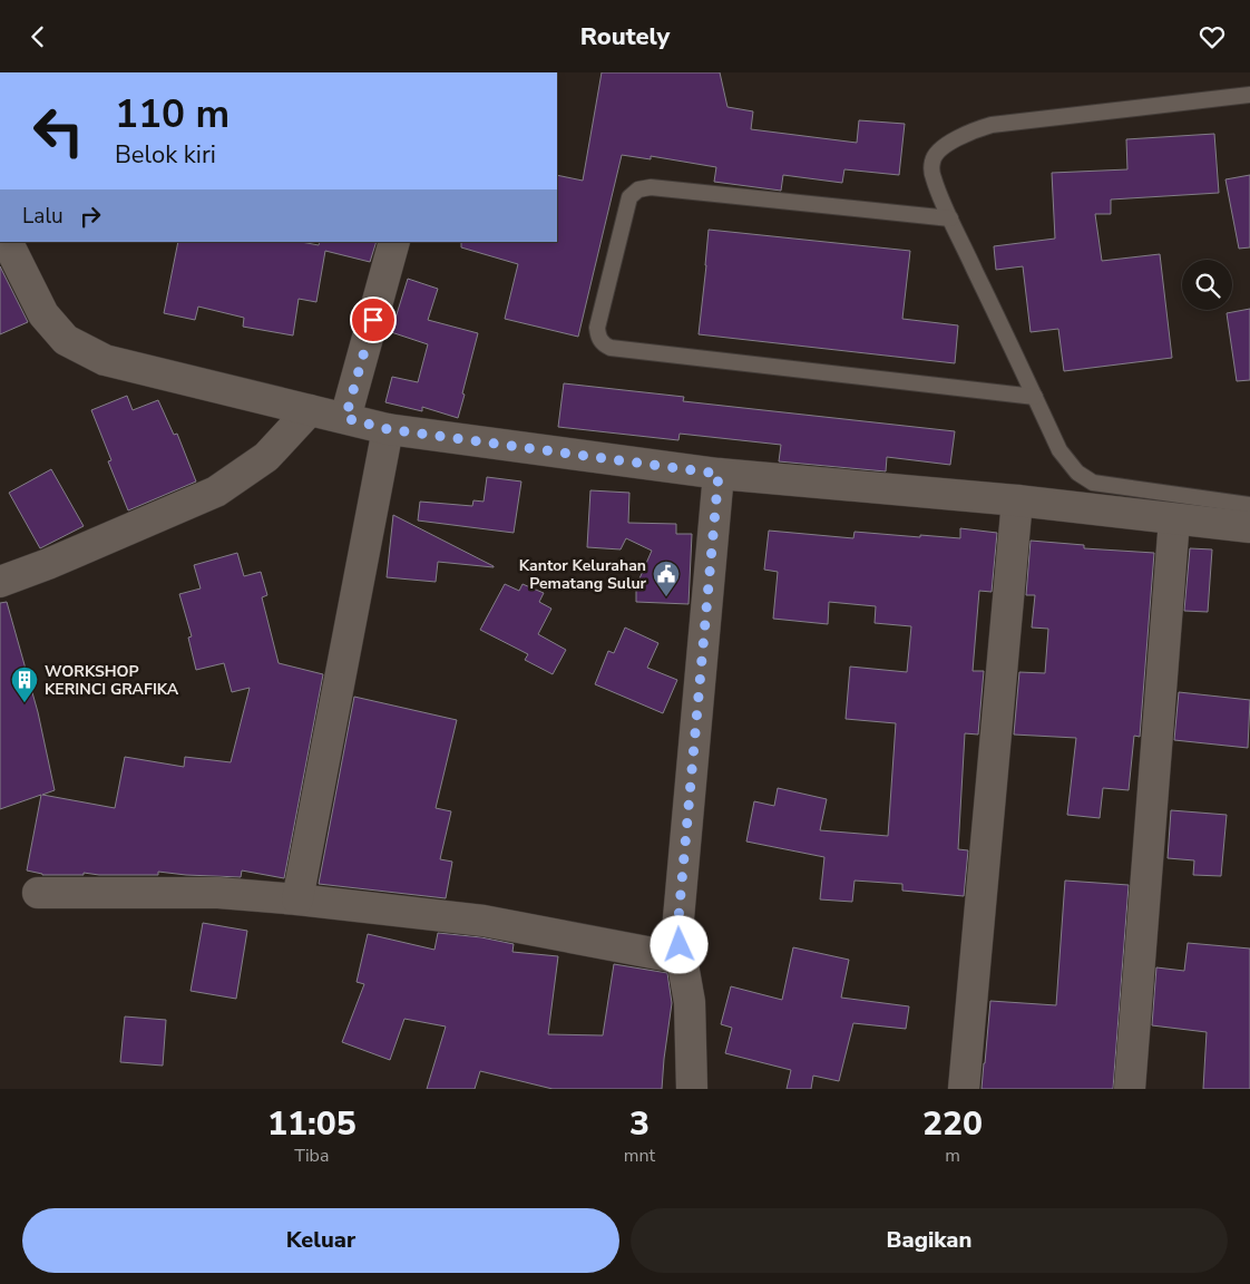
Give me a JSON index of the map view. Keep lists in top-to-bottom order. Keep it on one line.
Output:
{"places":{"public building":["Kantor Kelurahan Pematang Sulur"],"building":["WORKSHOP KERINCI GRAFIKA"]},"page":{"header":"Routely","turn":["110 m","Belok kiri"],"then":"Lalu","eta":["11:05","Tiba","3","mnt","220","m"],"buttons":["Keluar","Bagikan"]}}
